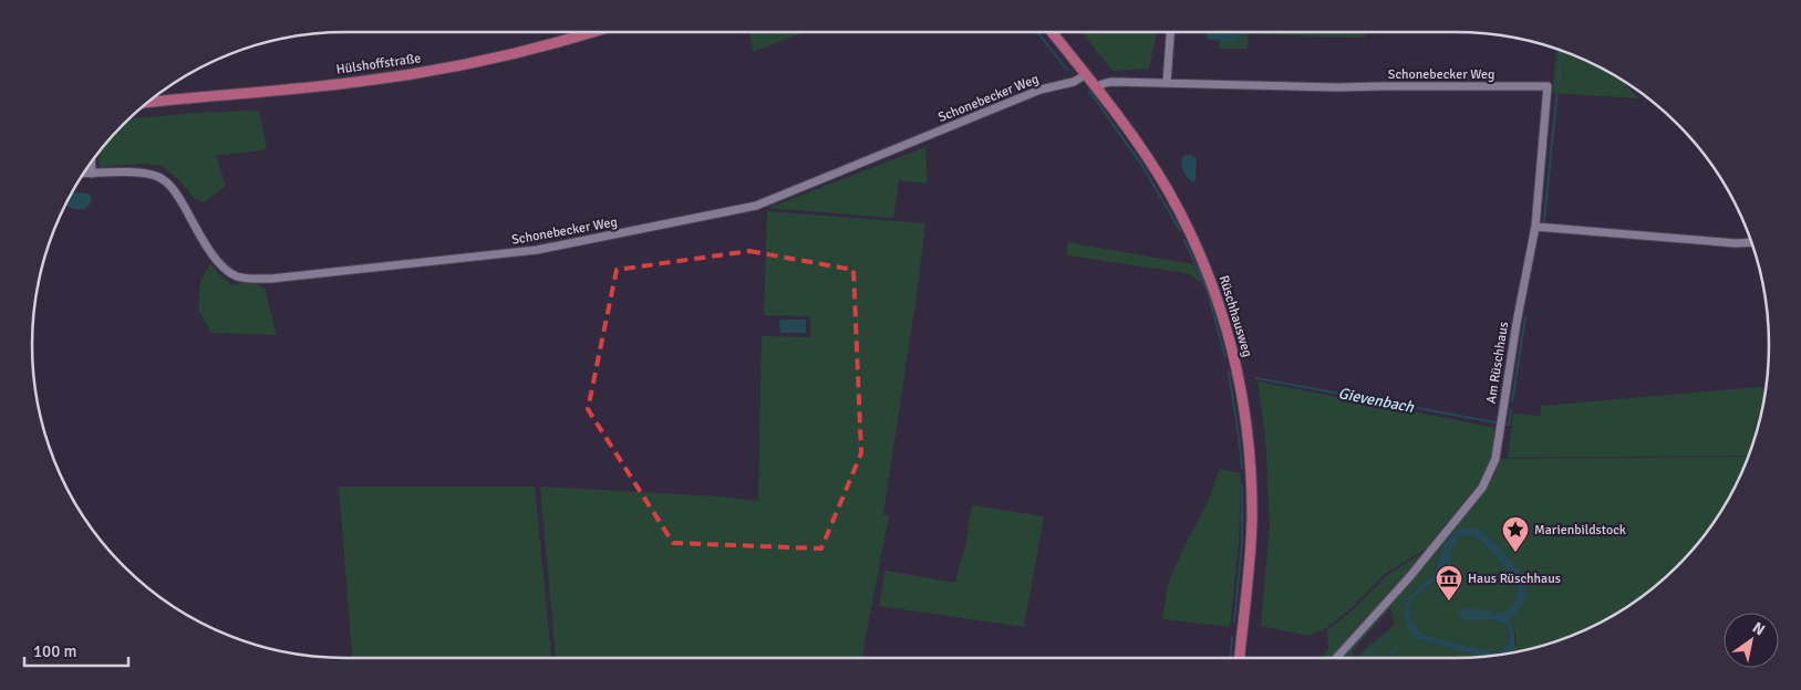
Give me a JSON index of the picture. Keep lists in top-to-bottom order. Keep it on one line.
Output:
{"streets":{"main road":["Hülshoffstraße","Rüschhausweg"],"street":["Schonebecker Weg","Am Rüschhaus"]},"crossings":[["Schonebecker Weg","Rüschhausweg"],["Schonebecker Weg","Am Rüschhaus"]],"water":["Gievenbach"],"places":{"place":["Marienbildstock"],"museum":["Haus Rüschhaus"]},"scale_bar":"100 m","north":"top right"}
